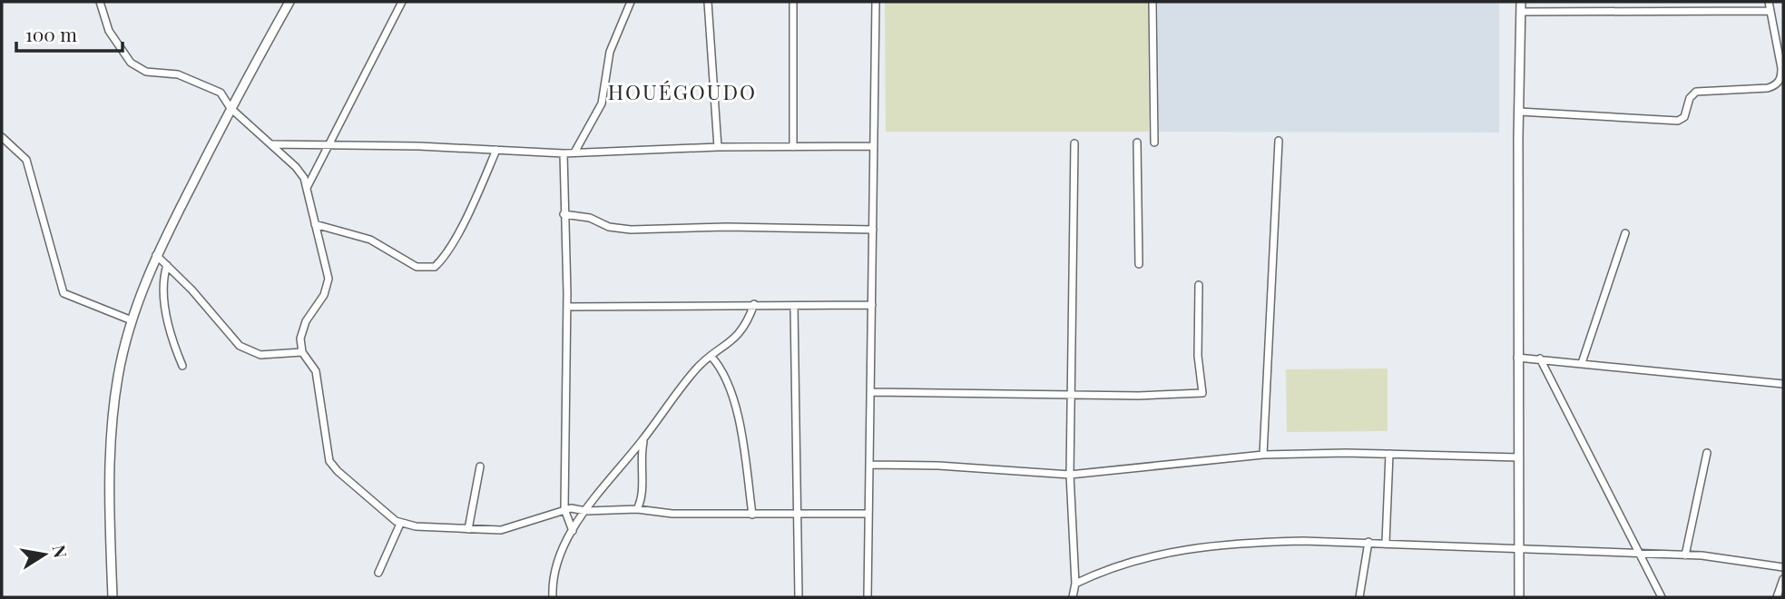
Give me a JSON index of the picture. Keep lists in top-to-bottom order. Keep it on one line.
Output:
{"districts":["HOUÉGOUDO"],"scale_bar":"100 m","north":"right"}
